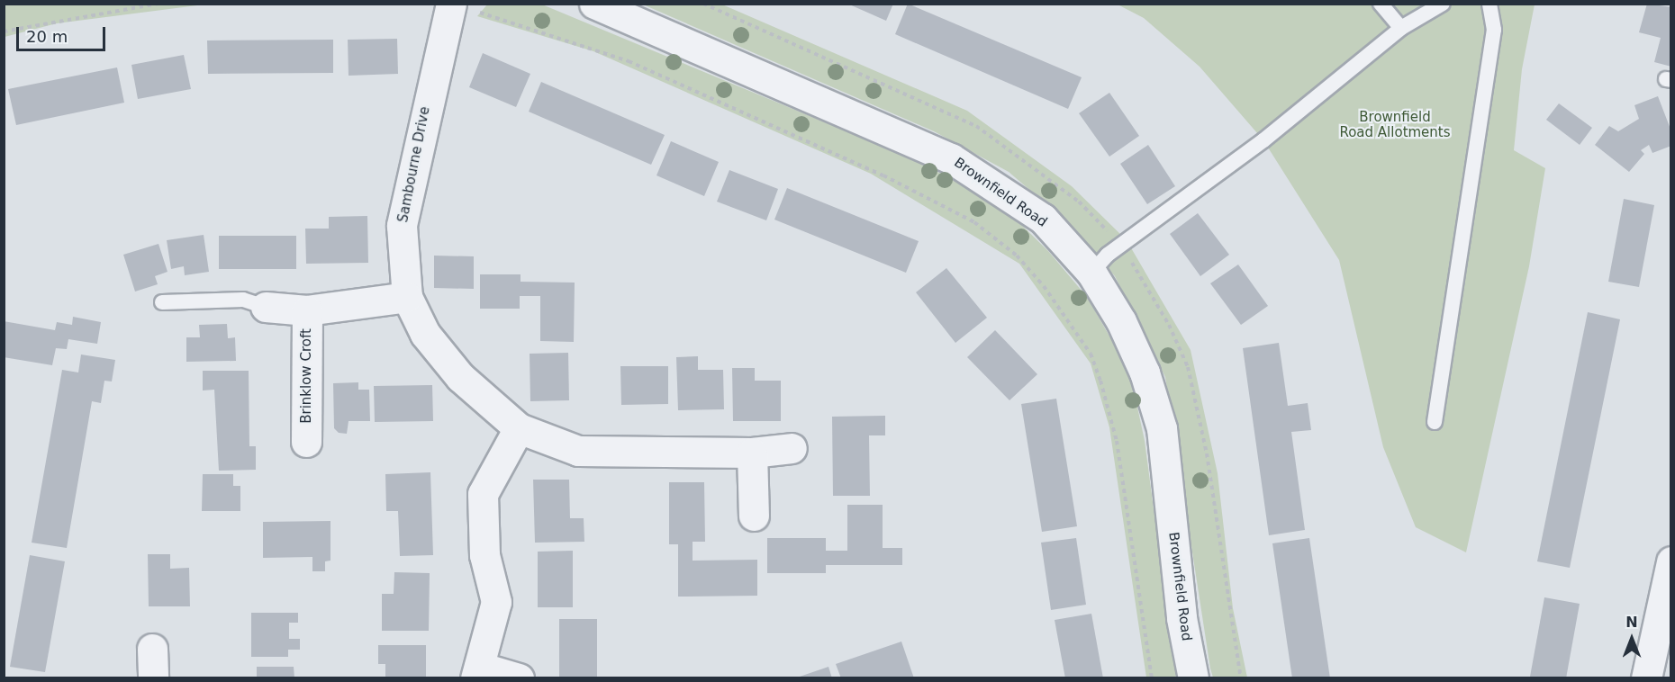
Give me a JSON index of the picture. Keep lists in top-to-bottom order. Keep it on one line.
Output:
{"streets":{"street":["Sambourne Drive","Brownfield Road","Brinklow Croft"]},"crossings":[["Sambourne Drive","Brinklow Croft"]],"parks":["Brownfield Road Allotments"],"scale_bar":"20 m","north":"top"}
